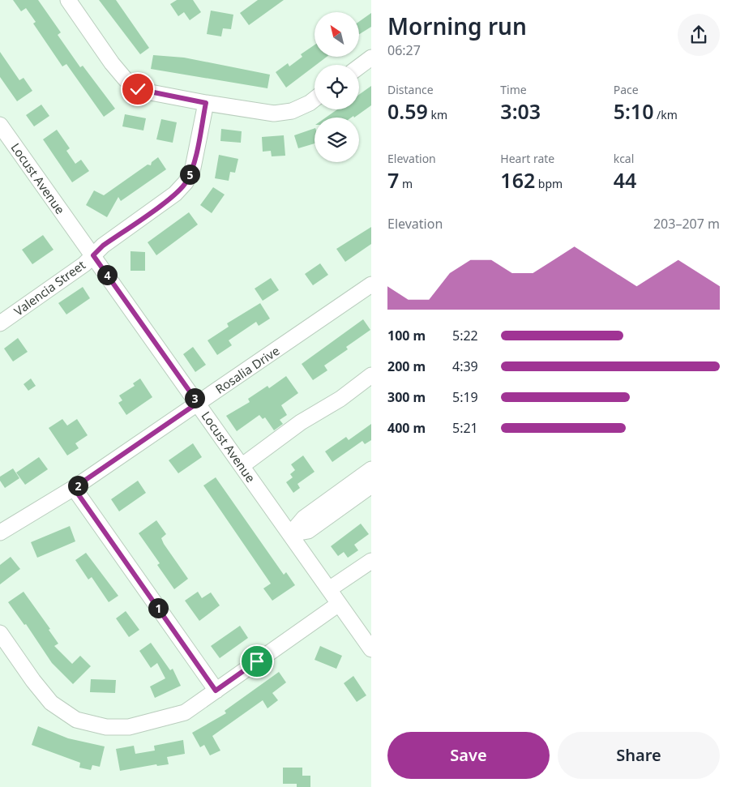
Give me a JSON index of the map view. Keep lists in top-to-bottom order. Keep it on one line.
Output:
{"streets":{"street":["Locust Avenue","Valencia Street","Rosalia Drive"]},"crossings":[["Locust Avenue","Valencia Street"],["Locust Avenue","Rosalia Drive"]],"north":"top left","page":{"heading":["Morning run","06:27"],"stats":[["Distance","0.59 km"],["Time","3:03"],["Pace","5:10 /km"],["Elevation","7 m"],["Heart rate","162 bpm"],["kcal","44"]],"pins":["5","4","3","2","1"],"chart":["Elevation","203–207 m"],"list":[{"name":"100 m","note":"5:22"},{"name":"200 m","note":"4:39"},{"name":"300 m","note":"5:19"},{"name":"400 m","note":"5:21"}],"buttons":["Save","Share"]}}
